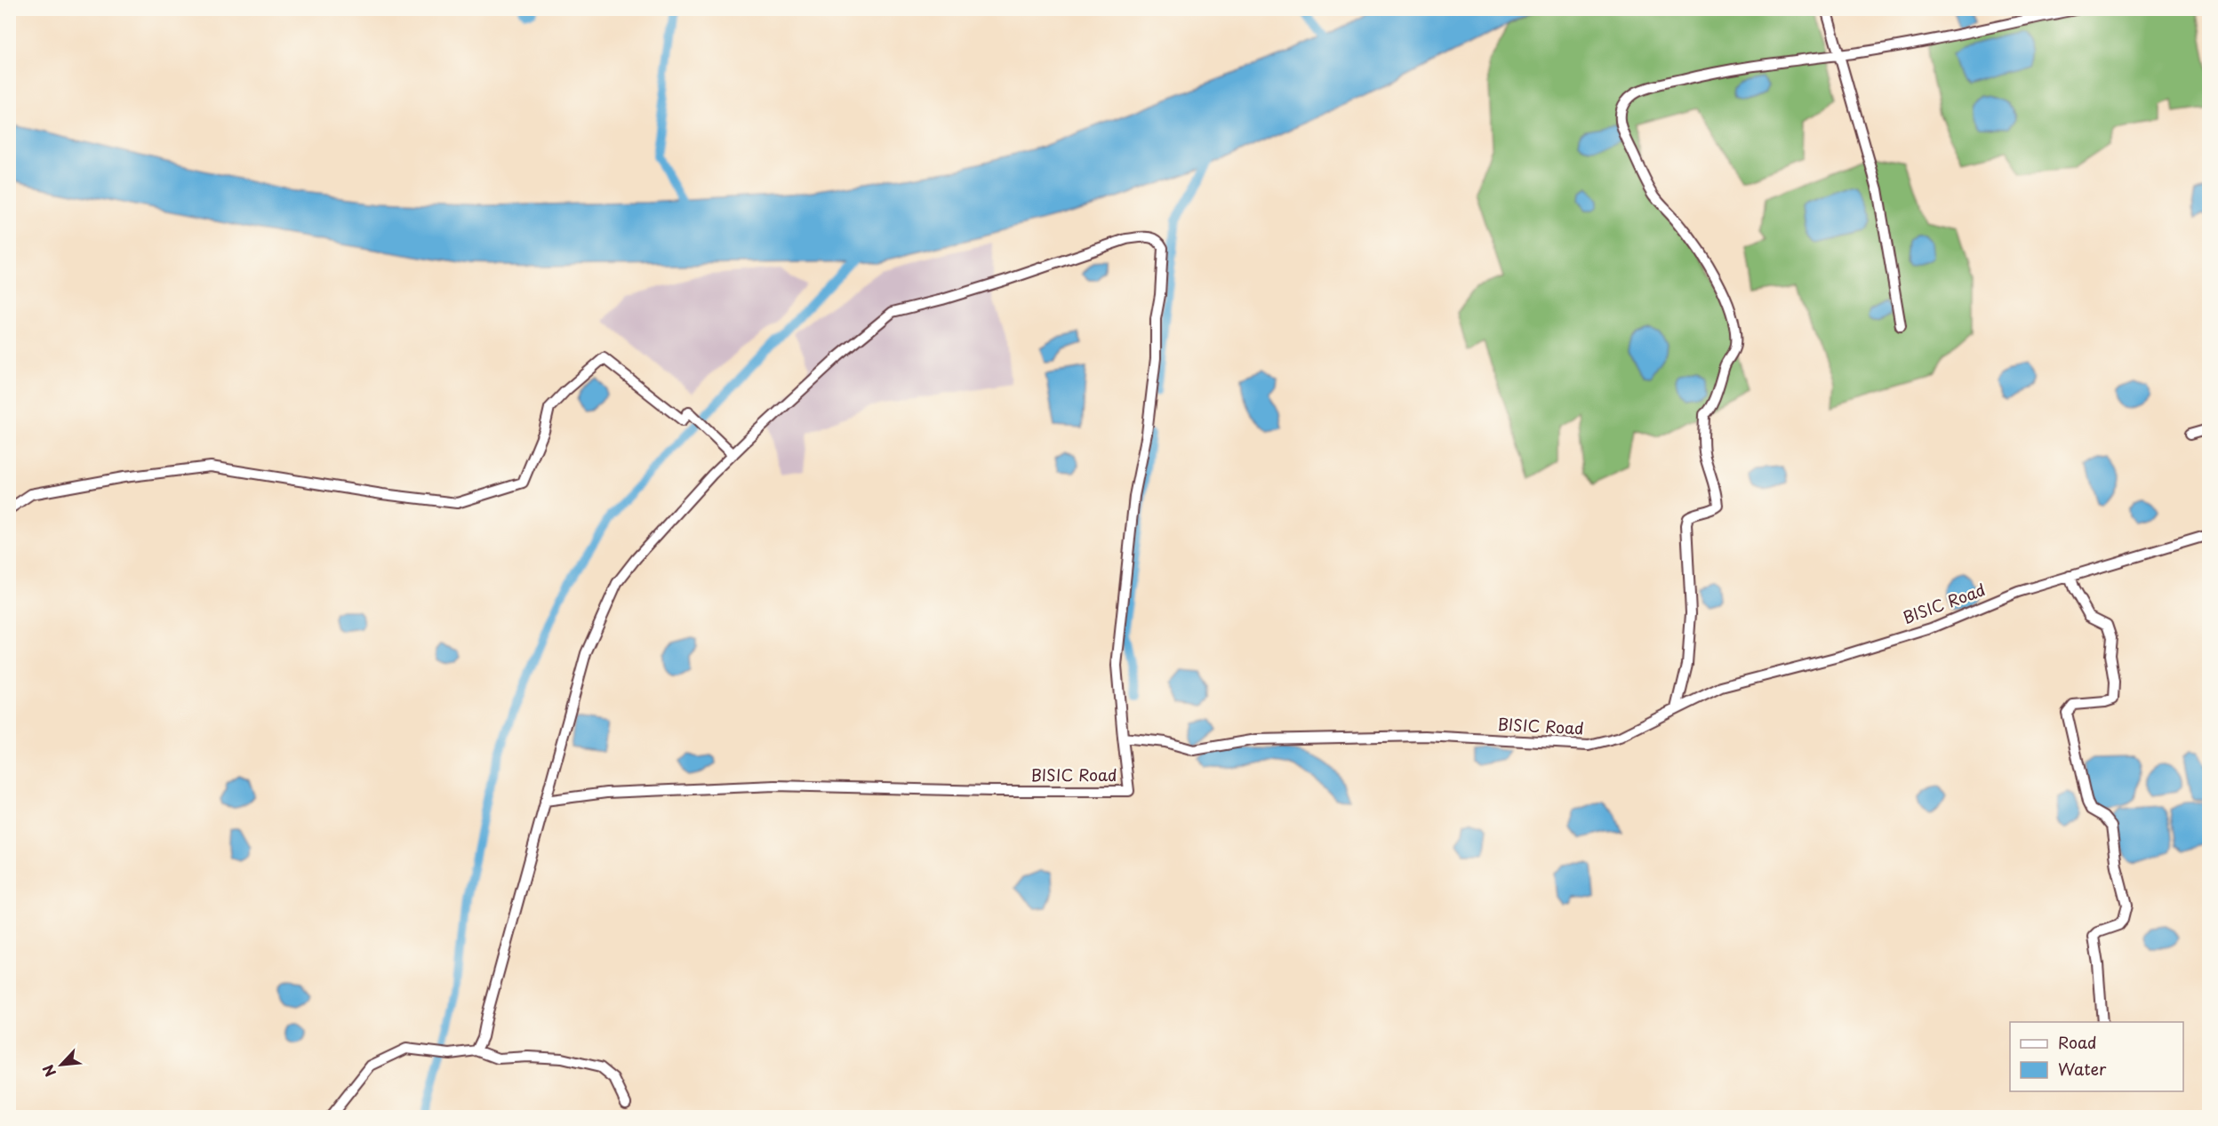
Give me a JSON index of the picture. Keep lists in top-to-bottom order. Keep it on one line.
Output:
{"streets":{"street":["BISIC Road"]},"legend":["Road","Water"],"north":"bottom left"}
